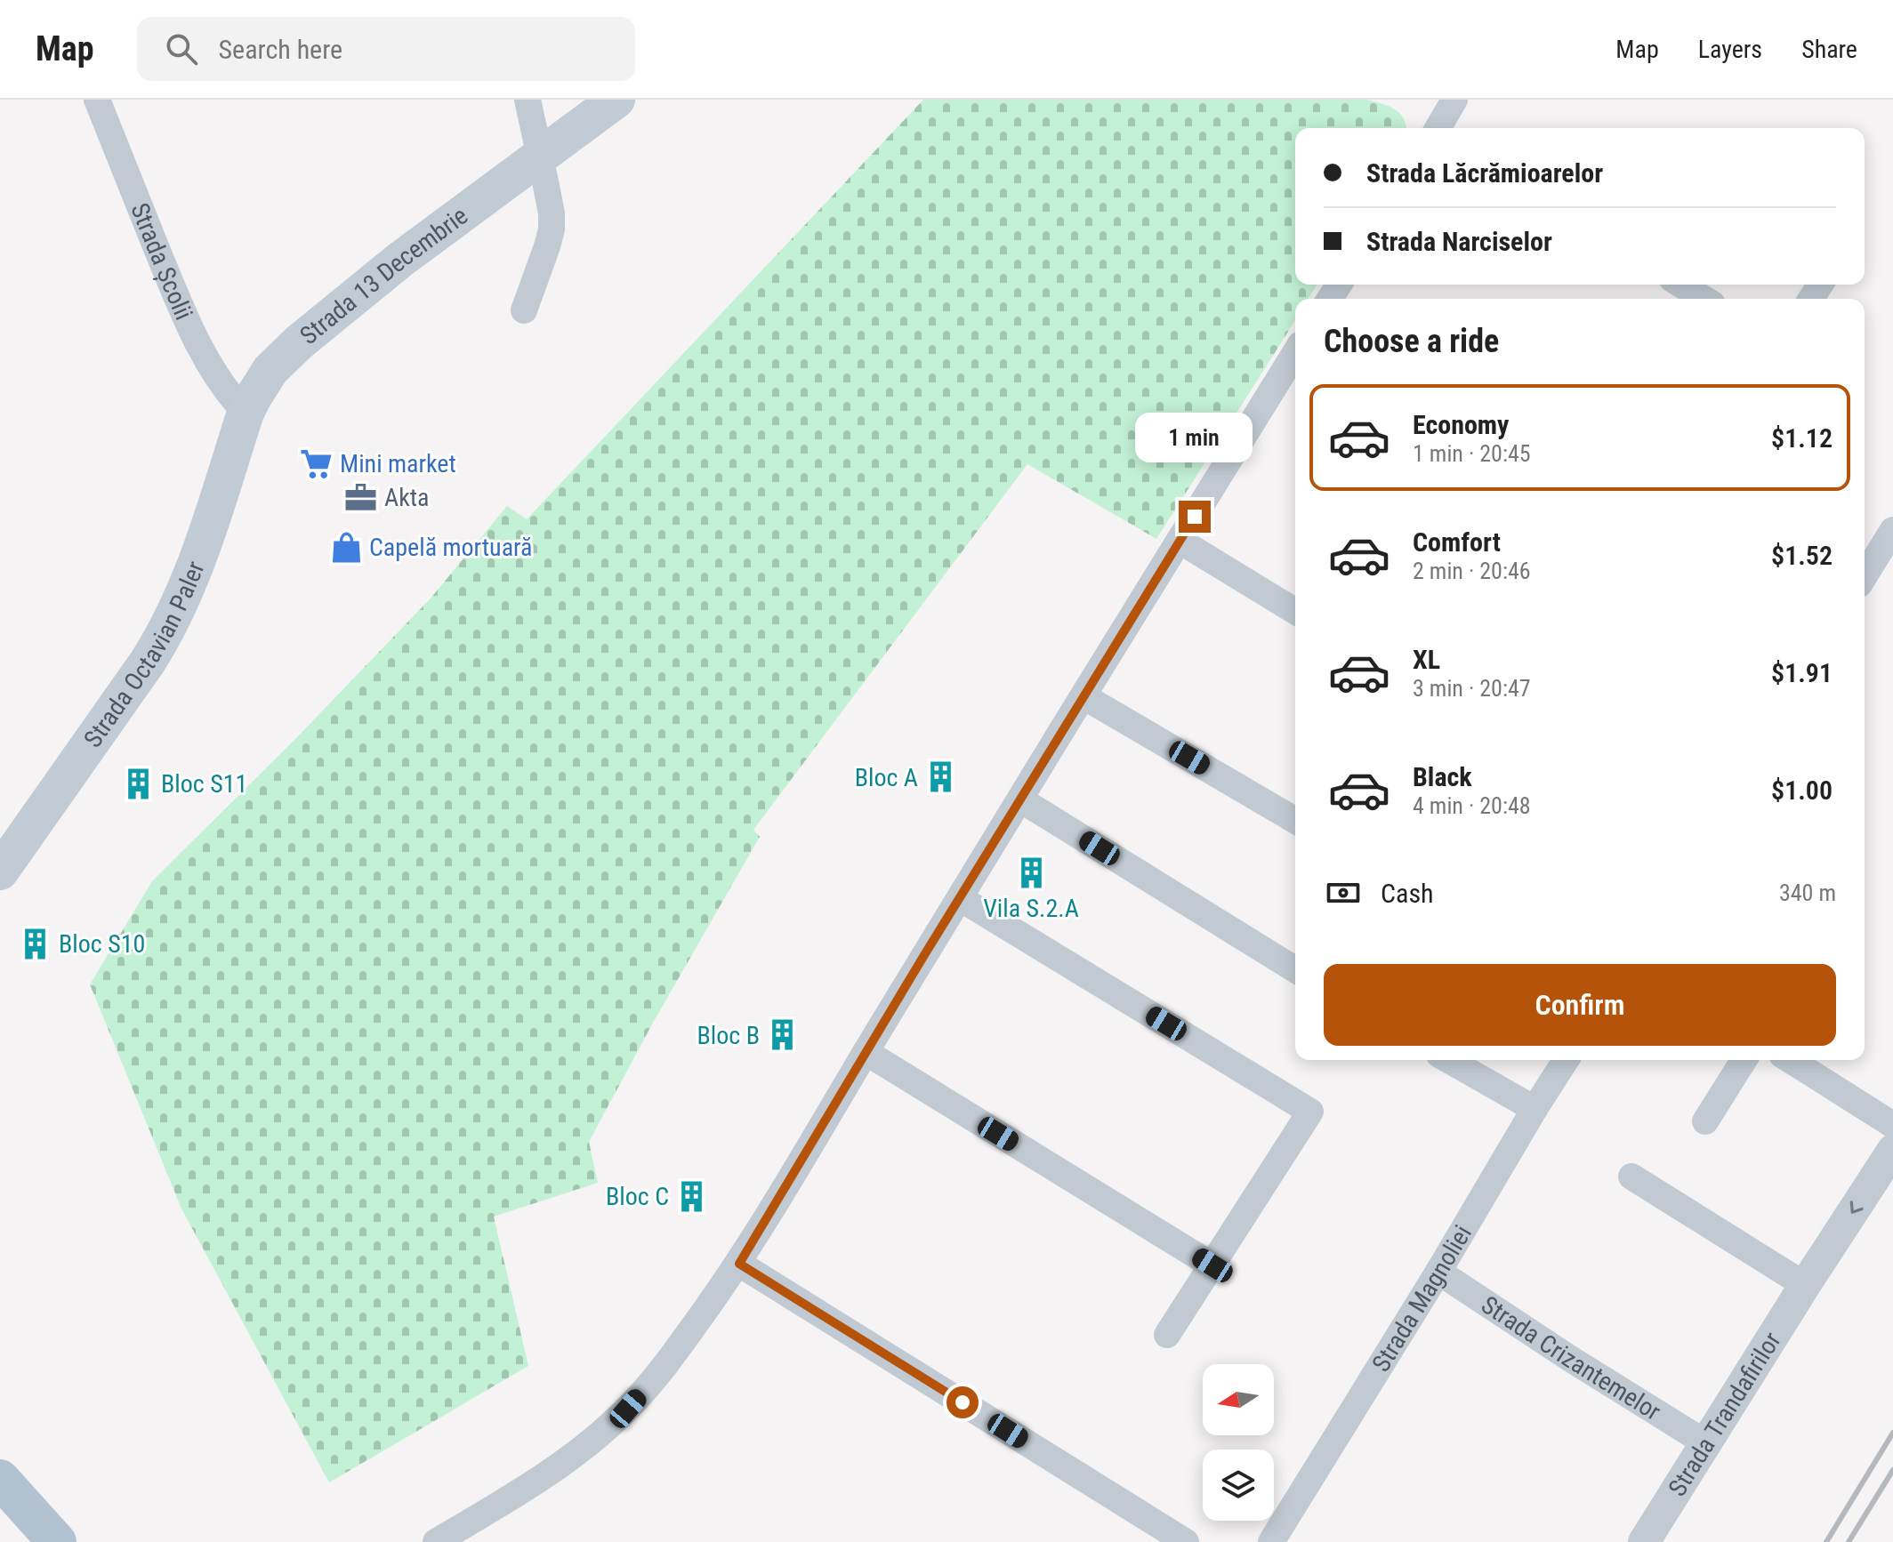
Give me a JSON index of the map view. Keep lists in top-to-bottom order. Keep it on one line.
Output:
{"streets":{"main road":["Strada 13 Decembrie","Strada Octavian Paler"],"street":["Strada Școlii","Strada Magnoliei","Strada Crizantemelor","Strada Trandafirilor"]},"crossings":[["Strada Școlii","Strada 13 Decembrie"],["Strada Școlii","Strada Octavian Paler"],["Strada 13 Decembrie","Strada Octavian Paler"],["Strada Magnoliei","Strada Crizantemelor"],["Strada Crizantemelor","Strada Trandafirilor"]],"places":{"supermarket":["Mini market"],"office":["Akta"],"shop":["Capelă mortuară"],"building":["Bloc A","Bloc S11","Vila S.2.A","Bloc S10","Bloc B","Bloc C"]},"north":"left","page":{"header":"Map","search":"Search here","nav":["Map","Layers","Share"],"banner":["Strada Lăcrămioarelor","Strada Narciselor"],"heading":"Choose a ride","list":[{"name":"Economy","note":"1 min · 20:45","value":"$1.12"},{"name":"Comfort","note":"2 min · 20:46","value":"$1.52"},{"name":"XL","note":"3 min · 20:47","value":"$1.91"},{"name":"Black","note":"4 min · 20:48","value":"$1.00"}],"bubble":"1 min","pay":["Cash","340 m"],"buttons":"Confirm"}}
